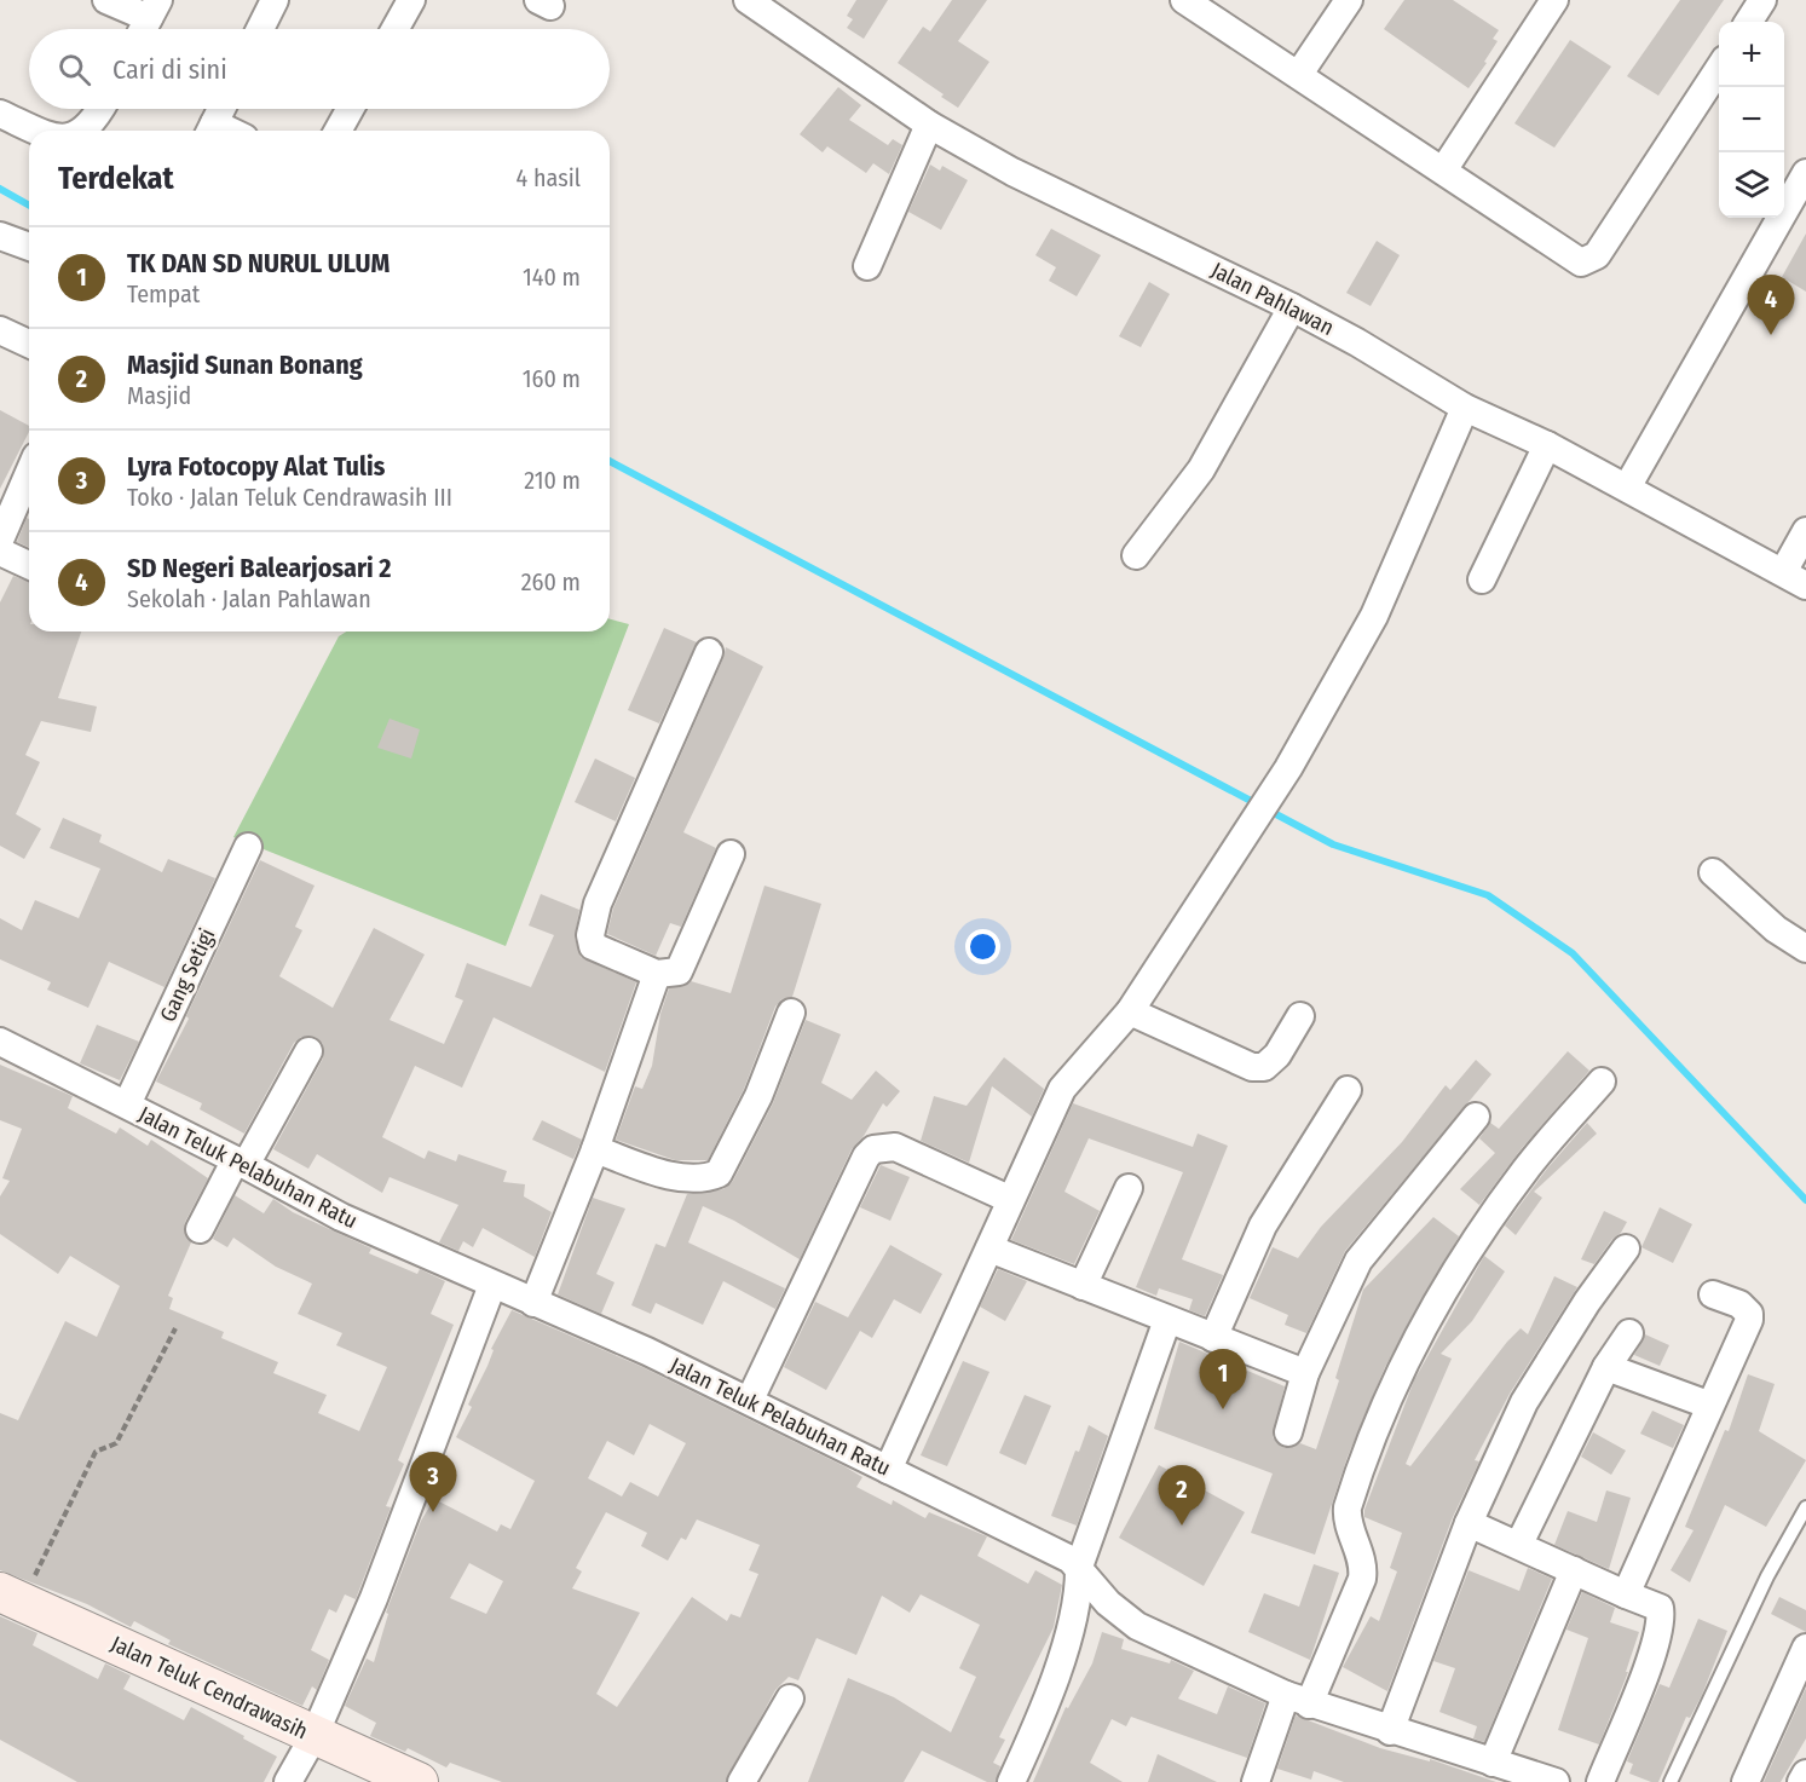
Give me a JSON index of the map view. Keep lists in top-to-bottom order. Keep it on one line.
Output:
{"streets":{"street":["Jalan Pahlawan","Gang Setigi","Jalan Teluk Pelabuhan Ratu","Jalan Teluk Cendrawasih"]},"crossings":[["Gang Setigi","Jalan Teluk Pelabuhan Ratu"]],"page":{"map_buttons":["+","−"],"search":"Cari di sini","heading":["Terdekat","4 hasil"],"list":[{"mark":"1","name":"TK DAN SD NURUL ULUM","note":"Tempat","value":"140 m"},{"mark":"2","name":"Masjid Sunan Bonang","note":"Masjid","value":"160 m"},{"mark":"3","name":"Lyra Fotocopy Alat Tulis","note":"Toko · Jalan Teluk Cendrawasih III","value":"210 m"},{"mark":"4","name":"SD Negeri Balearjosari 2","note":"Sekolah · Jalan Pahlawan","value":"260 m"}],"pins":["4","1","3","2"]}}
